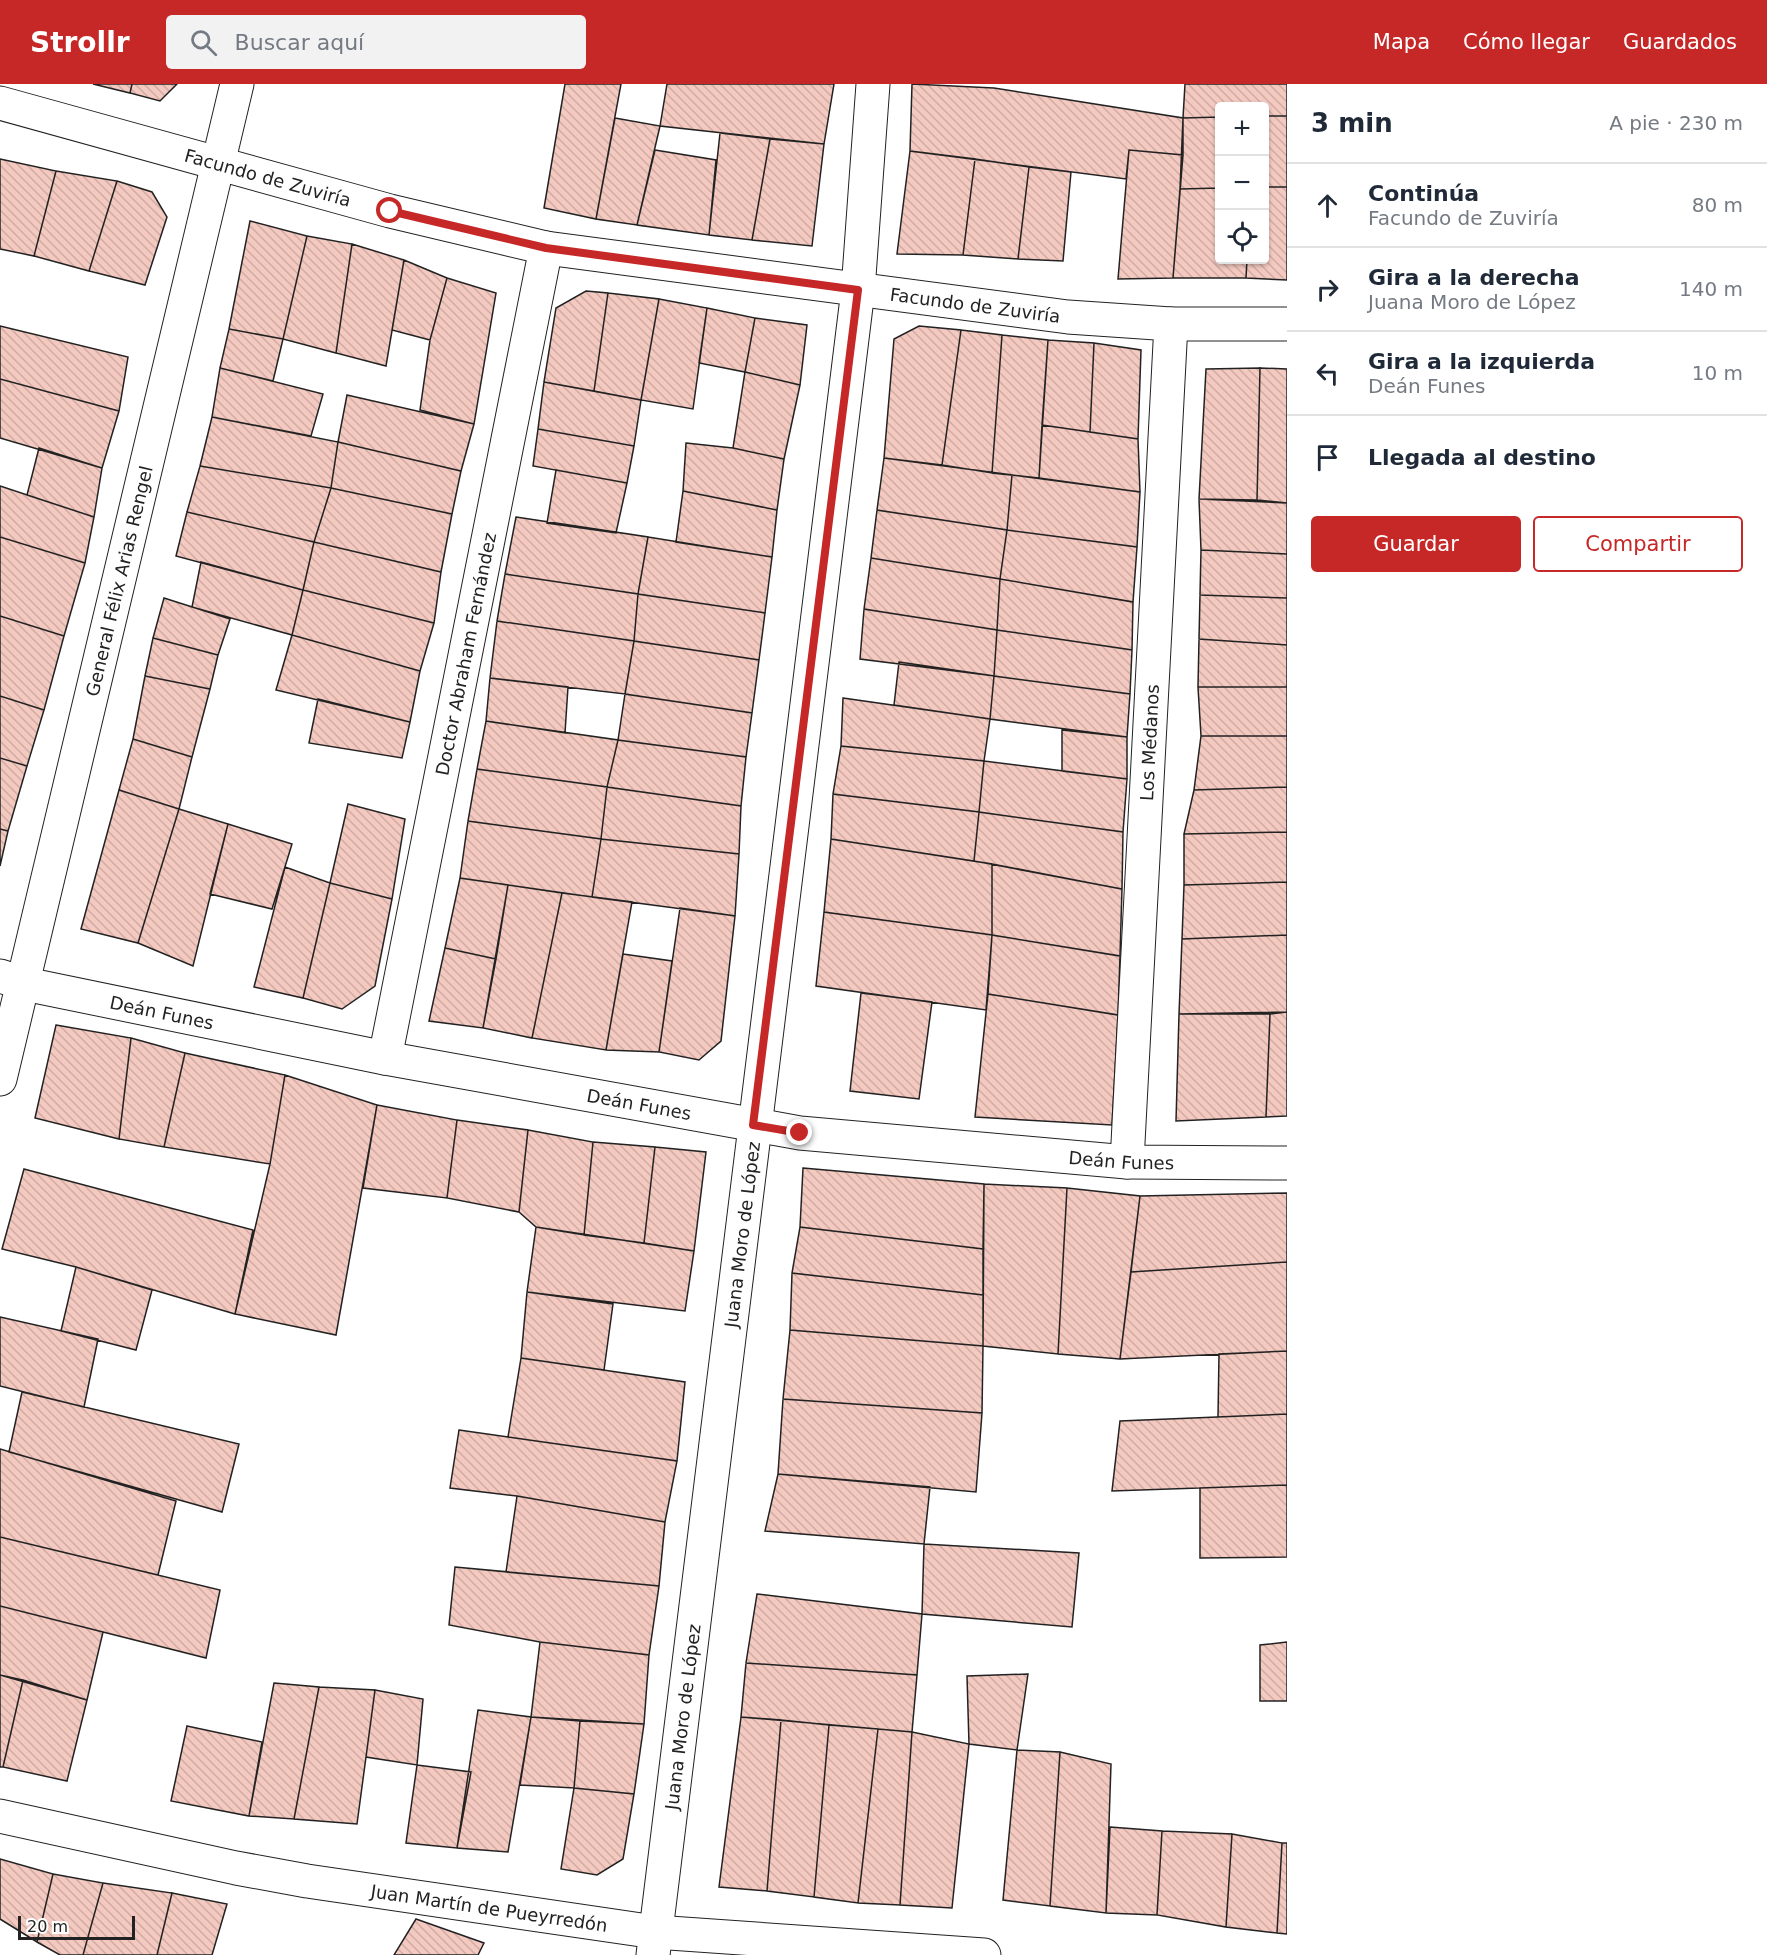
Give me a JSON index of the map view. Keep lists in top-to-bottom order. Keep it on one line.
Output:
{"streets":{"street":["Facundo de Zuviría","General Félix Arias Rengel","Doctor Abraham Fernández","Los Médanos","Deán Funes","Juana Moro de López","Juan Martín de Pueyrredón"]},"crossings":[["Facundo de Zuviría","General Félix Arias Rengel"],["Facundo de Zuviría","Doctor Abraham Fernández"],["Facundo de Zuviría","Los Médanos"],["Facundo de Zuviría","Juana Moro de López"],["General Félix Arias Rengel","Deán Funes"],["Doctor Abraham Fernández","Deán Funes"],["Los Médanos","Deán Funes"],["Deán Funes","Juana Moro de López"],["Juana Moro de López","Juan Martín de Pueyrredón"]],"scale_bar":"20 m","page":{"header":"Strollr","search":"Buscar aquí","nav":["Mapa","Cómo llegar","Guardados"],"heading":["3 min","A pie · 230 m"],"map_buttons":["+","−"],"list":[["Continúa","Facundo de Zuviría","80 m"],["Gira a la derecha","Juana Moro de López","140 m"],["Gira a la izquierda","Deán Funes","10 m"],"Llegada al destino"],"buttons":["Guardar","Compartir"],"scale":"20 m"}}
